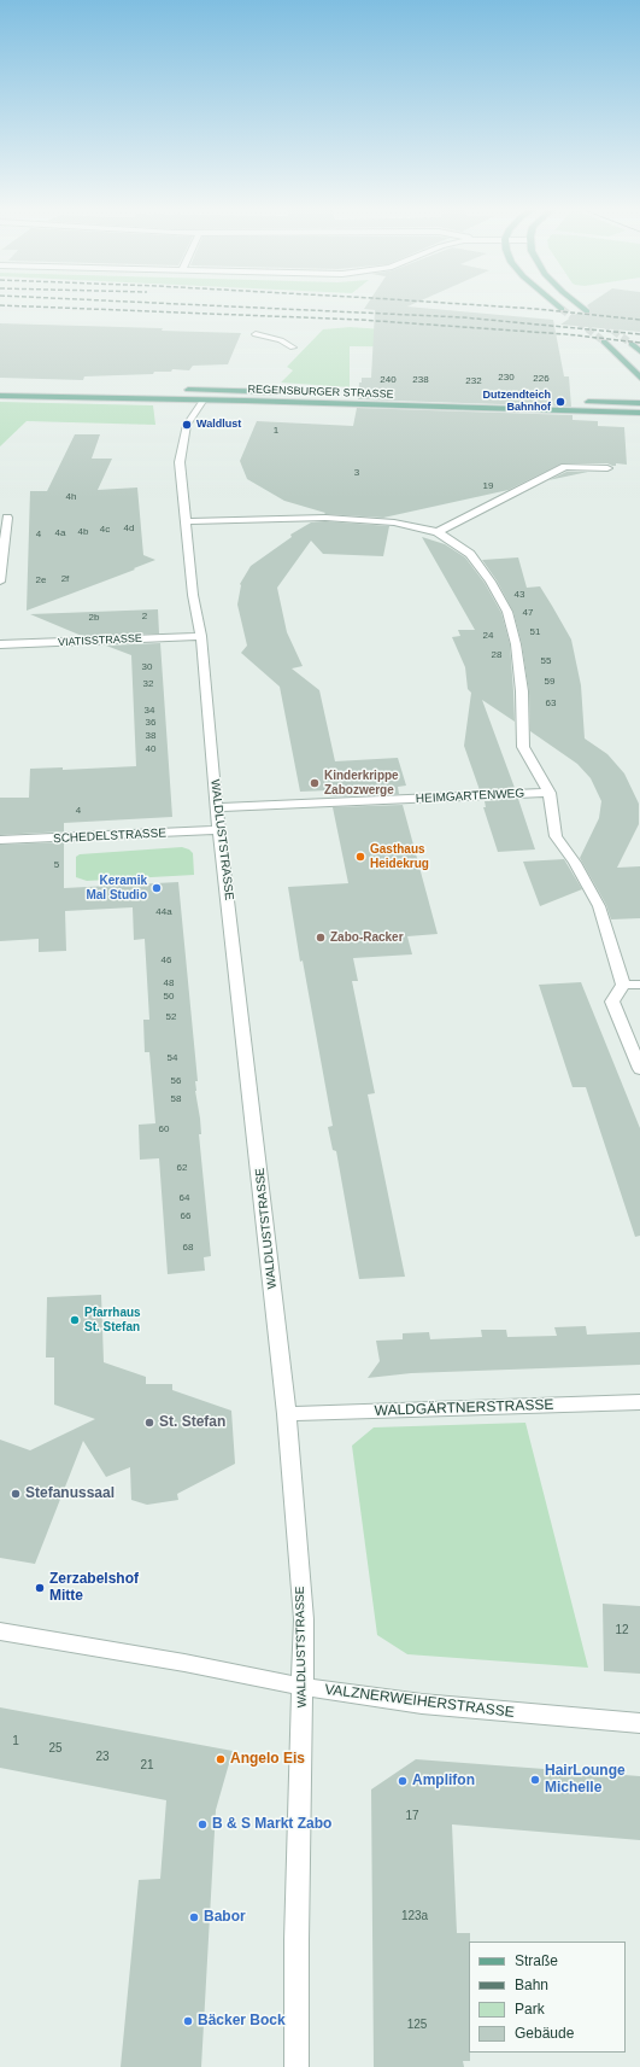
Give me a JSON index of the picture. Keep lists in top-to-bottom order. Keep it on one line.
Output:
{"streets":{"main road":["REGENSBURGER STRASSE"],"street":["VIATISSTRASSE","HEIMGARTENWEG","SCHEDELSTRASSE","WALDLUSTSTRASSE","WALDGÄRTNERSTRASSE","VALZNERWEIHERSTRASSE"]},"crossings":[["REGENSBURGER STRASSE","WALDLUSTSTRASSE"],["VIATISSTRASSE","WALDLUSTSTRASSE"],["HEIMGARTENWEG","WALDLUSTSTRASSE"],["SCHEDELSTRASSE","WALDLUSTSTRASSE"],["WALDLUSTSTRASSE","WALDGÄRTNERSTRASSE"],["WALDLUSTSTRASSE","VALZNERWEIHERSTRASSE"]],"places":["Dutzendteich Bahnhof","Waldlust","Kinderkrippe Zabozwerge","Gasthaus Heidekrug","Keramik Mal Studio","Zabo-Racker","Pfarrhaus St. Stefan","St. Stefan","Stefanussaal","Zerzabelshof Mitte","Angelo Eis","HairLounge Michelle","Amplifon","B & S Markt Zabo","Babor","Bäcker Bock"],"house_numbers":["230","226","240","238","232","1","3","19","4h","4d","4c","4b","4a","4","2f","2e","43","47","2","2b","51","24","28","55","30","59","32","63","34","36","38","40","4","5","44a","46","48","50","52","54","56","58","60","62","64","66","68","12","1","25","23","21","17","123a","125"],"legend":["Straße","Bahn","Park","Gebäude"]}
